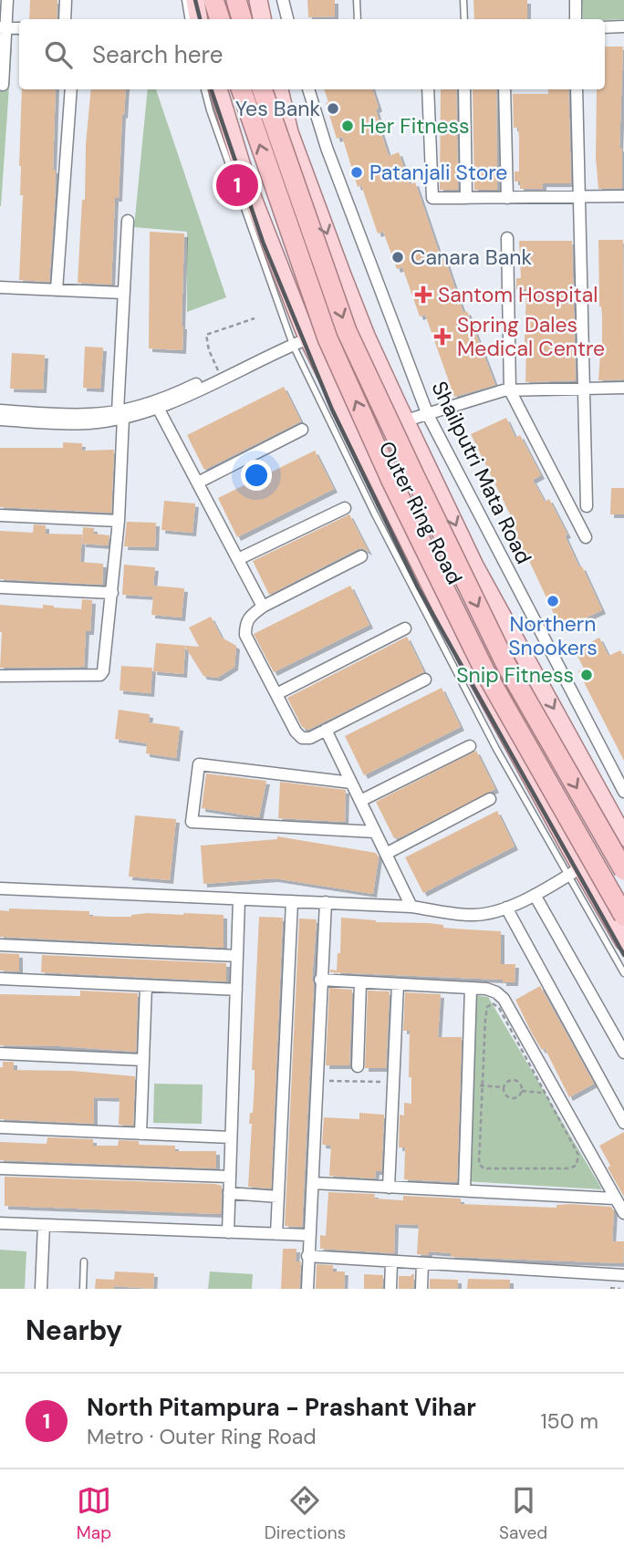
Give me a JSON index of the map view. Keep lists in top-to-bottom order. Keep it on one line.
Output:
{"streets":{"highway":["Outer Ring Road"],"street":["Shailputri Mata Road"]},"places":{"other":["Yes Bank","Her Fitness","Patanjali Store","Canara Bank","Northern Snookers","Snip Fitness"],"health":["Santom Hospital","Spring Dales Medical Centre"]},"page":{"search":"Search here","pins":"1","heading":"Nearby","list":[{"mark":"1","name":"North Pitampura - Prashant Vihar","note":"Metro · Outer Ring Road","value":"150 m"}],"nav":["Map","Directions","Saved"]}}
